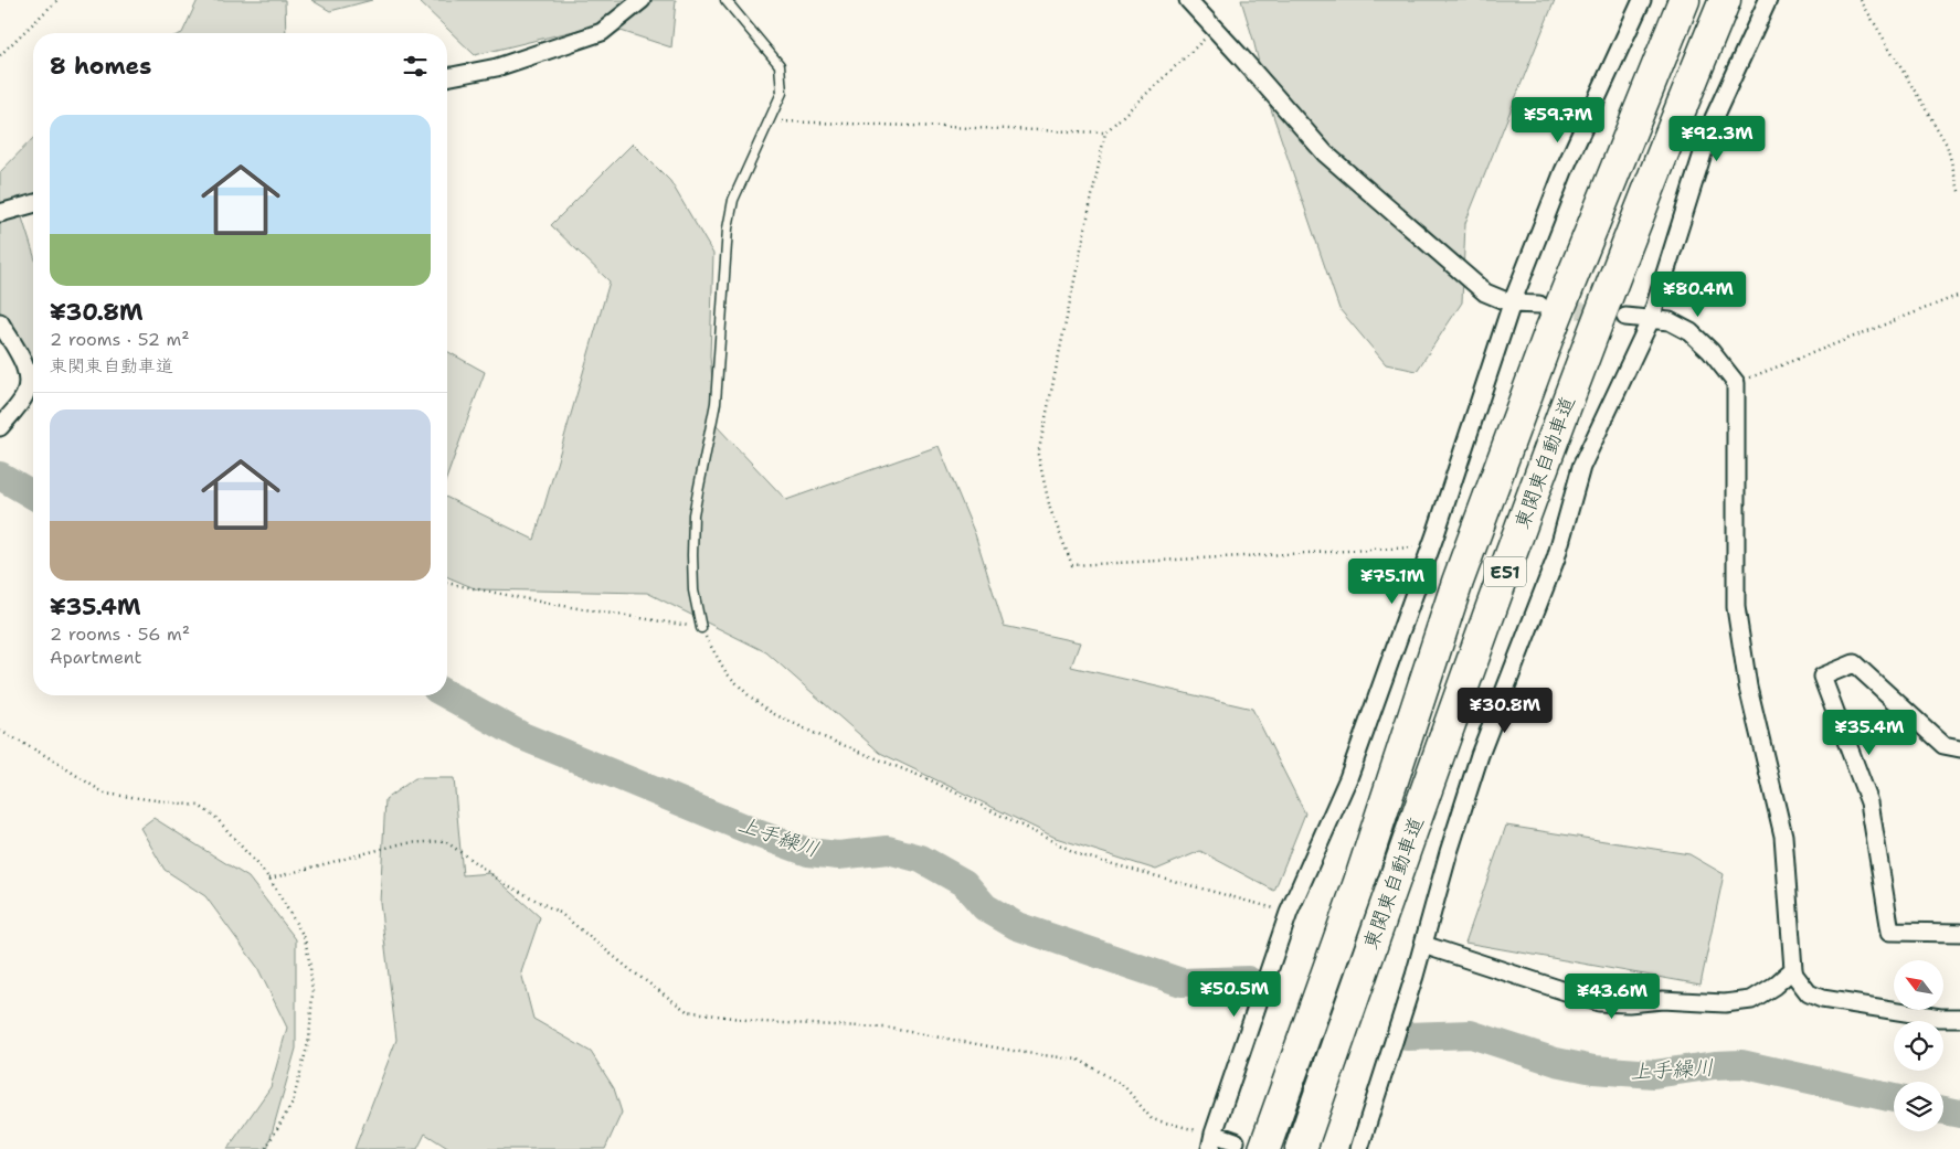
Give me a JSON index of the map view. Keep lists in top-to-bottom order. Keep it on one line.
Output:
{"streets":{"highway":["東関東自動車道","E51"]},"water":["上手繰川"],"north":"top left","page":{"heading":"8 homes","price":["¥59.7M","¥92.3M","¥80.4M","¥75.1M","¥30.8M","¥35.4M","¥50.5M","¥43.6M"],"list":[{"name":"¥30.8M","note":"2 rooms · 52 m² · 東関東自動車道"},{"name":"¥35.4M","note":"2 rooms · 56 m² · Apartment"}]}}
